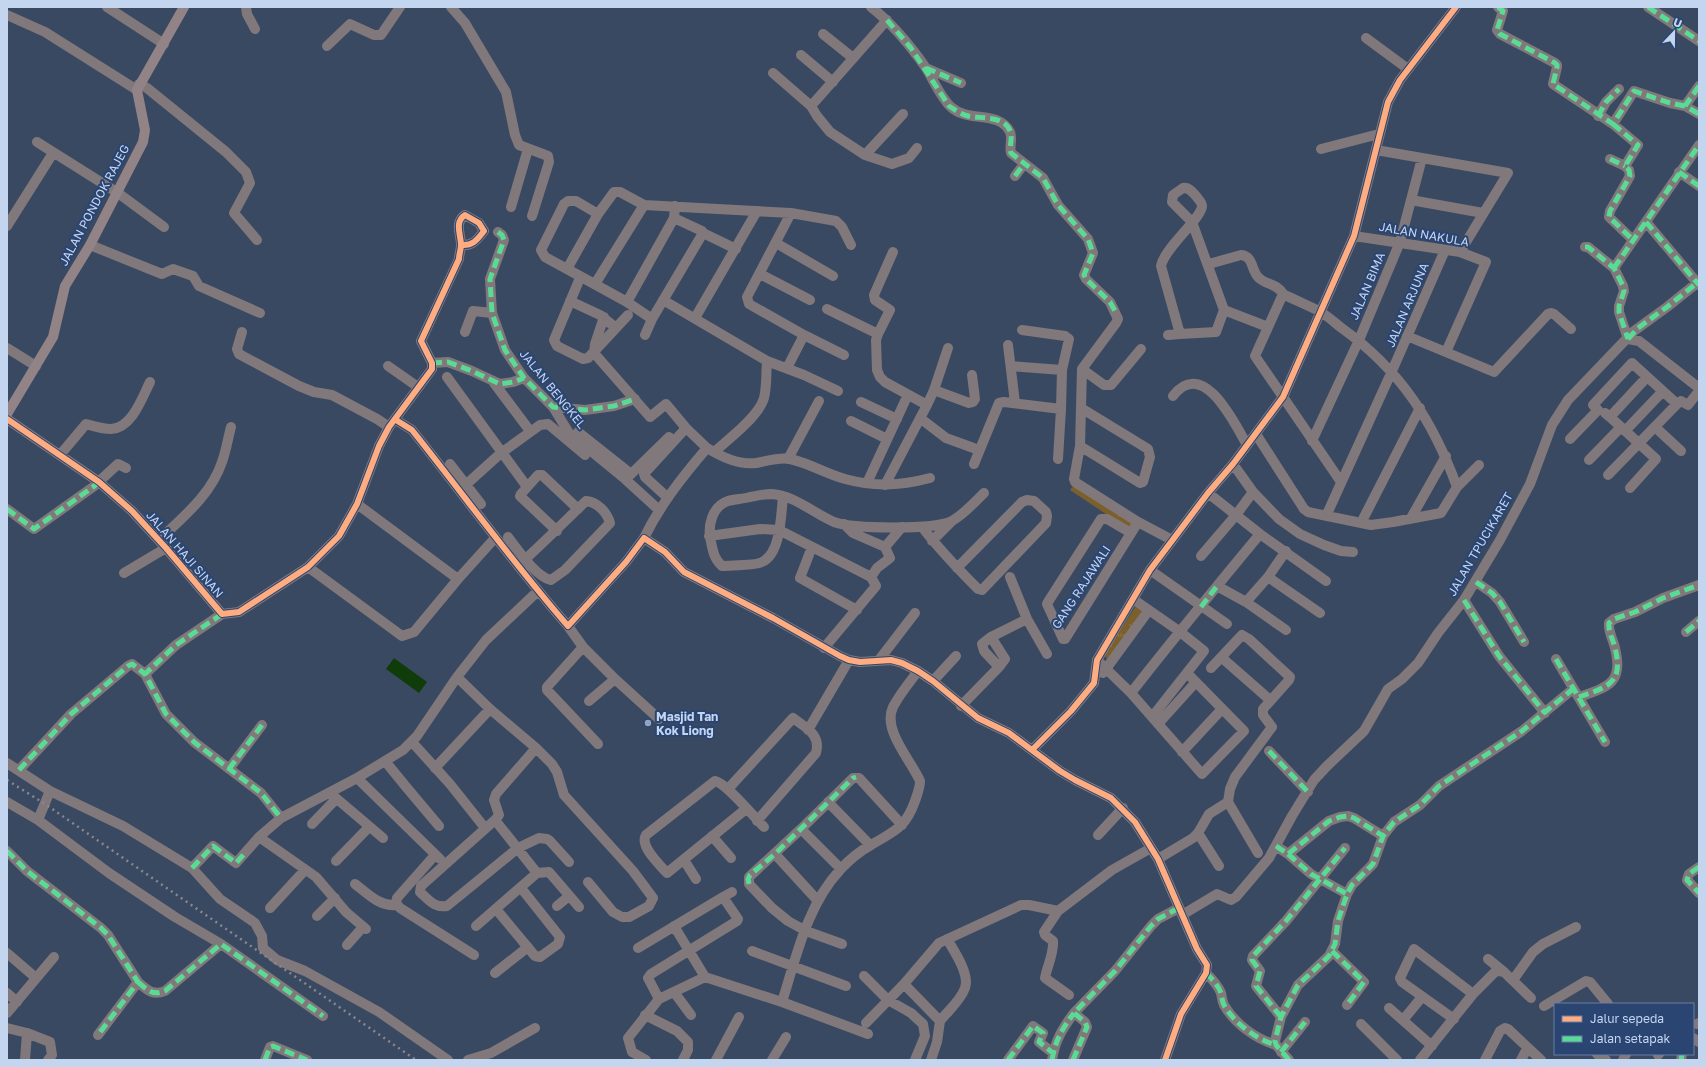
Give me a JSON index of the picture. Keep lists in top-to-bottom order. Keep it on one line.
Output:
{"streets":{"main road":["JALAN PONDOK RAJEG"],"street":["JALAN NAKULA","JALAN BIMA","JALAN ARJUNA","JALAN BENGKEL","JALAN TPUCIKARET","JALAN HAJI SINAN","GANG RAJAWALI"]},"crossings":[["JALAN NAKULA","JALAN BIMA"],["JALAN NAKULA","JALAN ARJUNA"]],"places":["Masjid Tan Kok Liong"],"legend":["Jalur sepeda","Jalan setapak"],"north":"top"}
